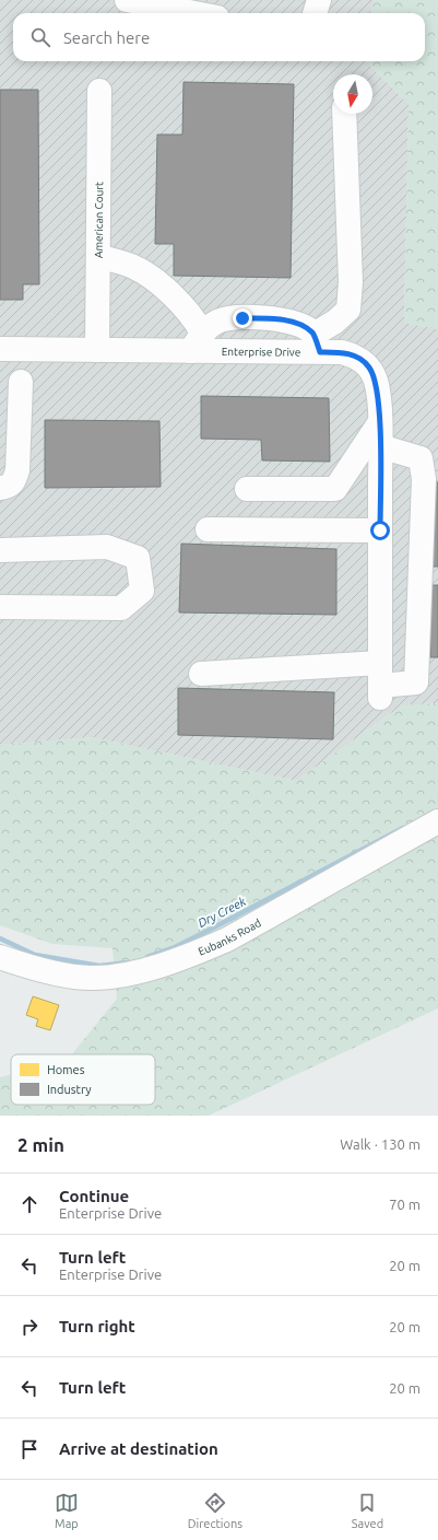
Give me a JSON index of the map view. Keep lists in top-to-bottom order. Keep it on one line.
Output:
{"streets":{"street":["American Court","Enterprise Drive","Eubanks Road"]},"crossings":[["American Court","Enterprise Drive"]],"water":["Dry Creek"],"legend":["Homes","Industry"],"north":"bottom","page":{"search":"Search here","heading":["2 min","Walk · 130 m"],"list":[["Continue","Enterprise Drive","70 m"],["Turn left","Enterprise Drive","20 m"],["Turn right","20 m"],["Turn left","20 m"],"Arrive at destination"],"nav":["Map","Directions","Saved"]}}
